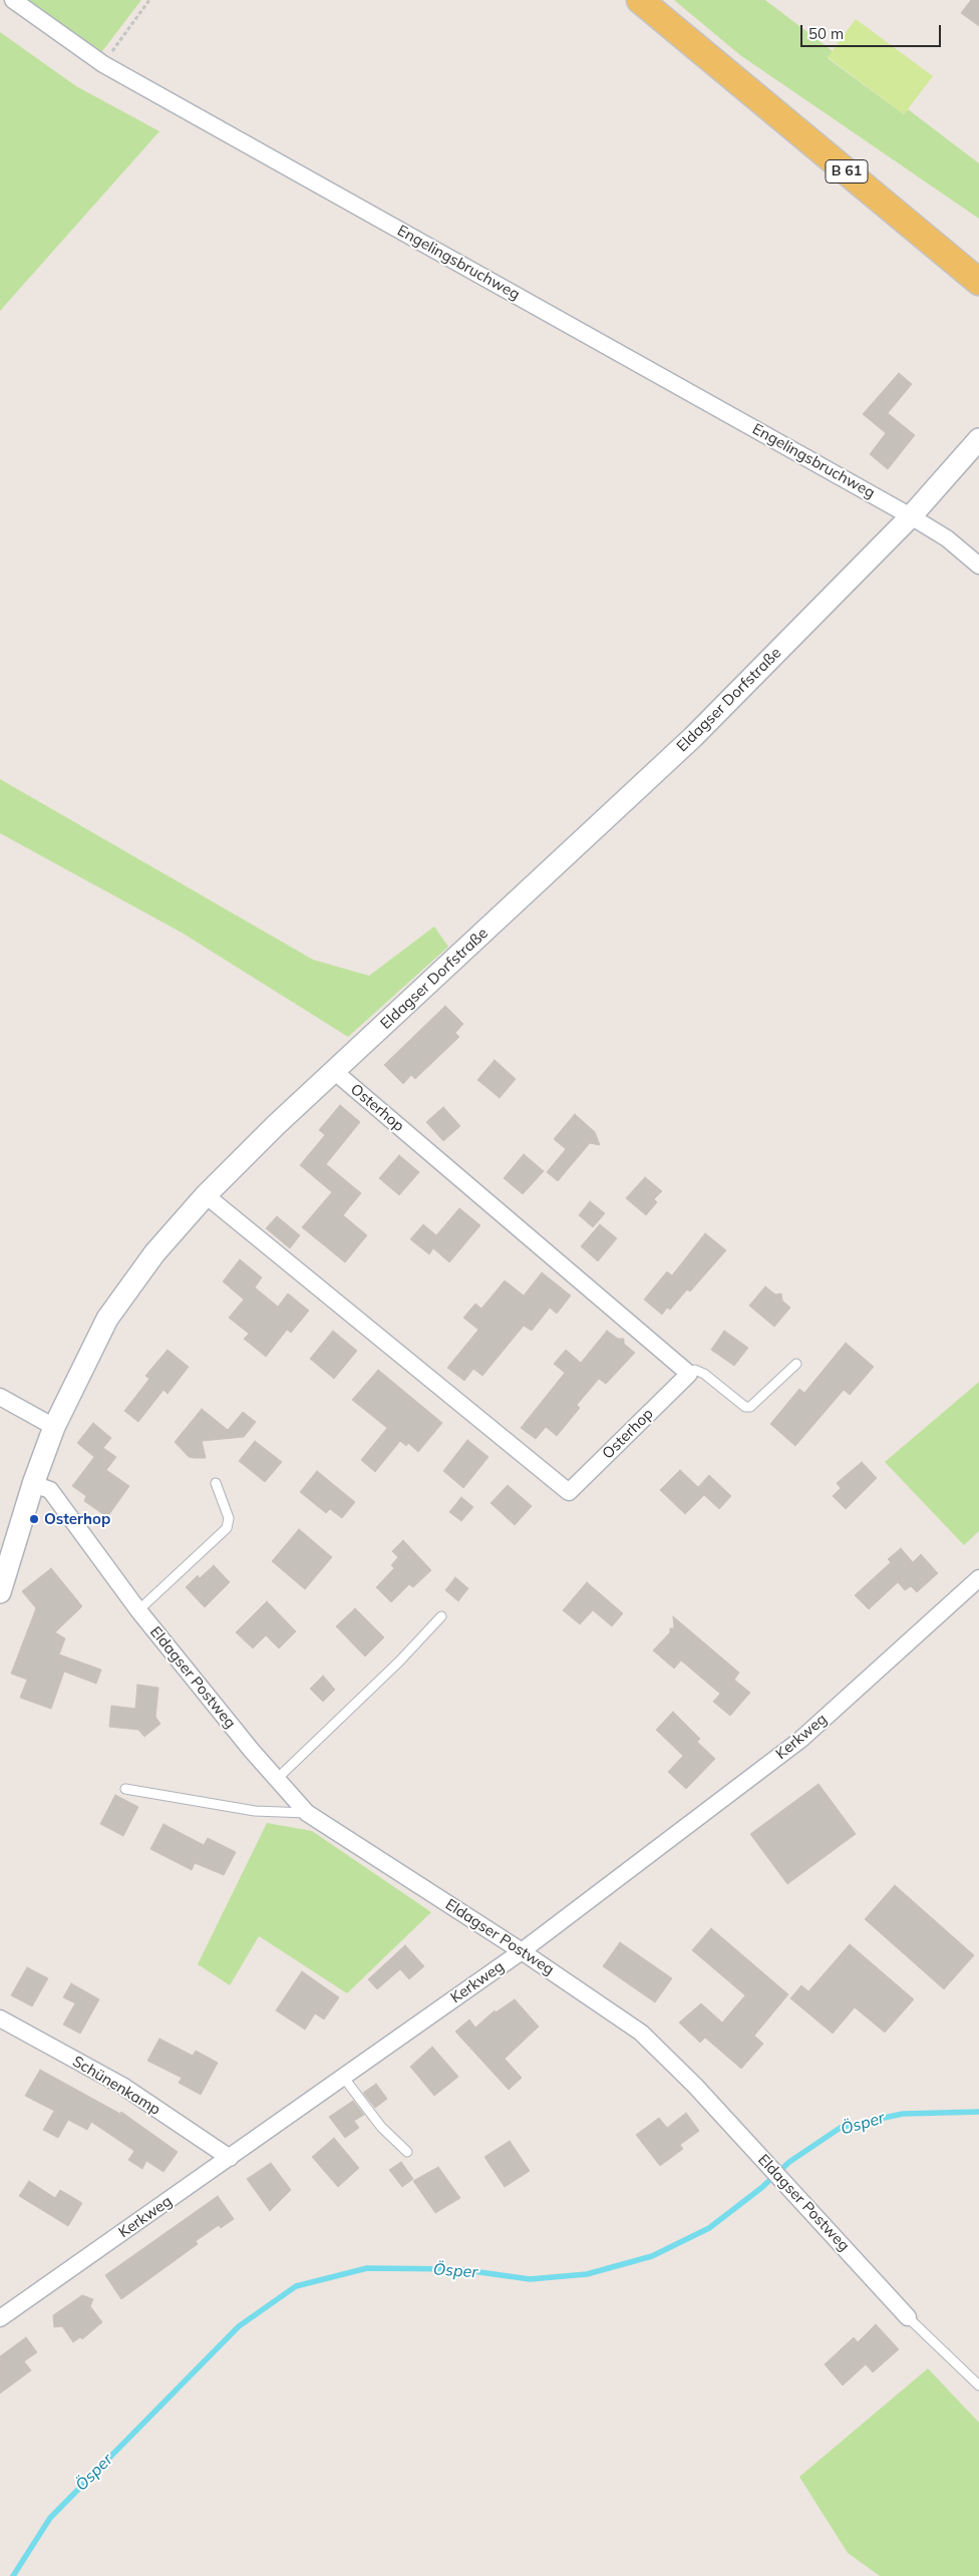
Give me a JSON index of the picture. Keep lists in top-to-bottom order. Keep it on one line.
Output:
{"streets":{"main road":["B 61"],"street":["Engelingsbruchweg","Eldagser Dorfstraße","Osterhop","Eldagser Postweg","Kerkweg","Schünenkamp"]},"crossings":[["Engelingsbruchweg","Eldagser Dorfstraße"],["Eldagser Dorfstraße","Osterhop"],["Eldagser Dorfstraße","Eldagser Postweg"],["Eldagser Postweg","Kerkweg"],["Kerkweg","Schünenkamp"]],"water":["Ösper"],"places":["Osterhop"],"scale_bar":"50 m"}
